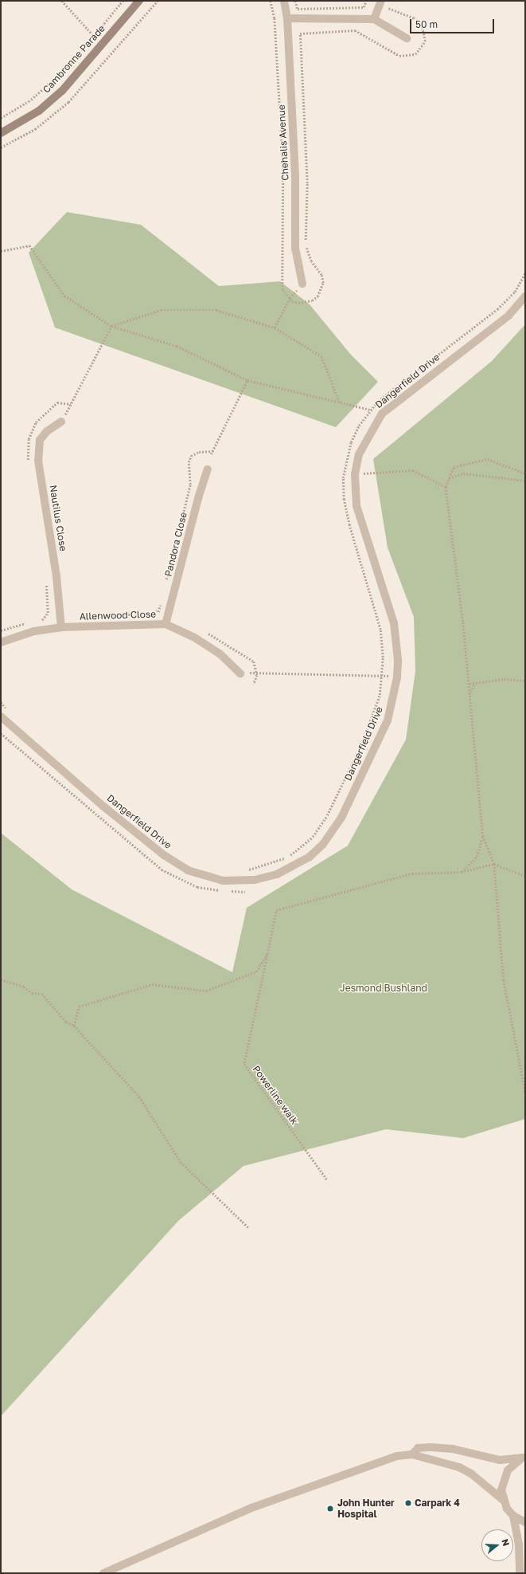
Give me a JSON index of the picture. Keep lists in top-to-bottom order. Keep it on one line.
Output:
{"streets":{"street":["Cambronne Parade","Chehalis Avenue","Dangerfield Drive","Nautilus Close","Pandora Close","Allenwood Close"],"path":["Powerline walk"]},"crossings":[["Nautilus Close","Allenwood Close"],["Pandora Close","Allenwood Close"]],"parks":["Jesmond Bushland"],"places":["Carpark 4","John Hunter Hospital"],"scale_bar":"50 m","north":"right"}
